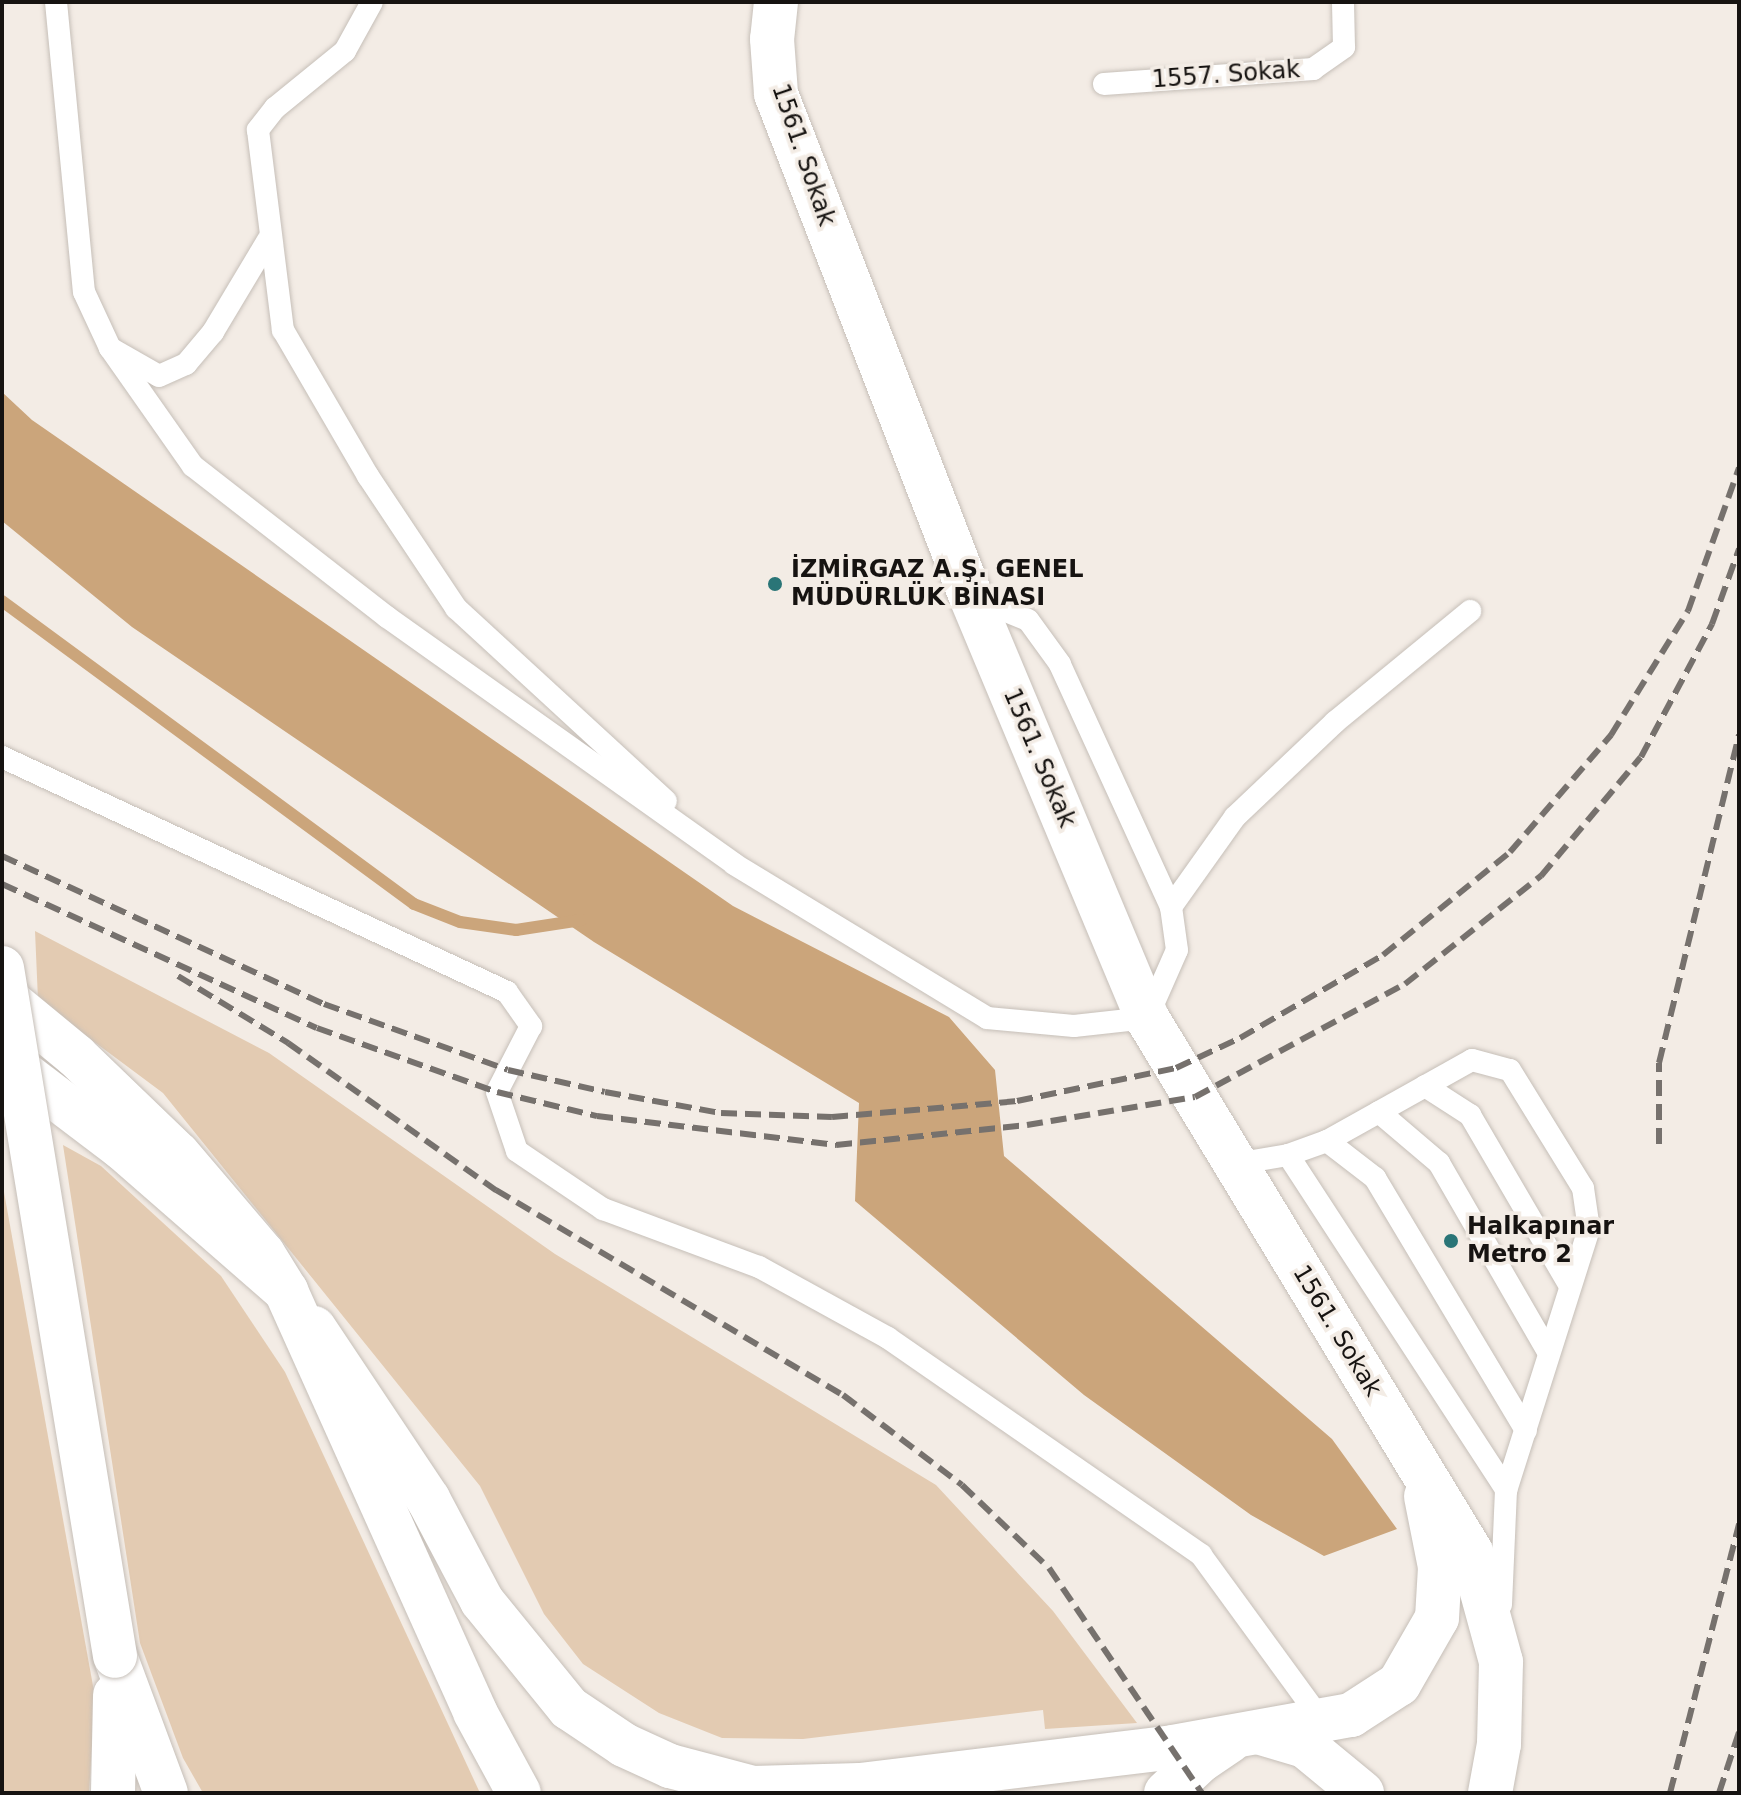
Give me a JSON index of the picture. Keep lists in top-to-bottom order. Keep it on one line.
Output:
{"streets":{"main road":["1561. Sokak"],"lane":["1557. Sokak"]},"places":["İZMİRGAZ A.Ş. GENEL MÜDÜRLÜK BİNASI","Halkapınar Metro 2"]}
